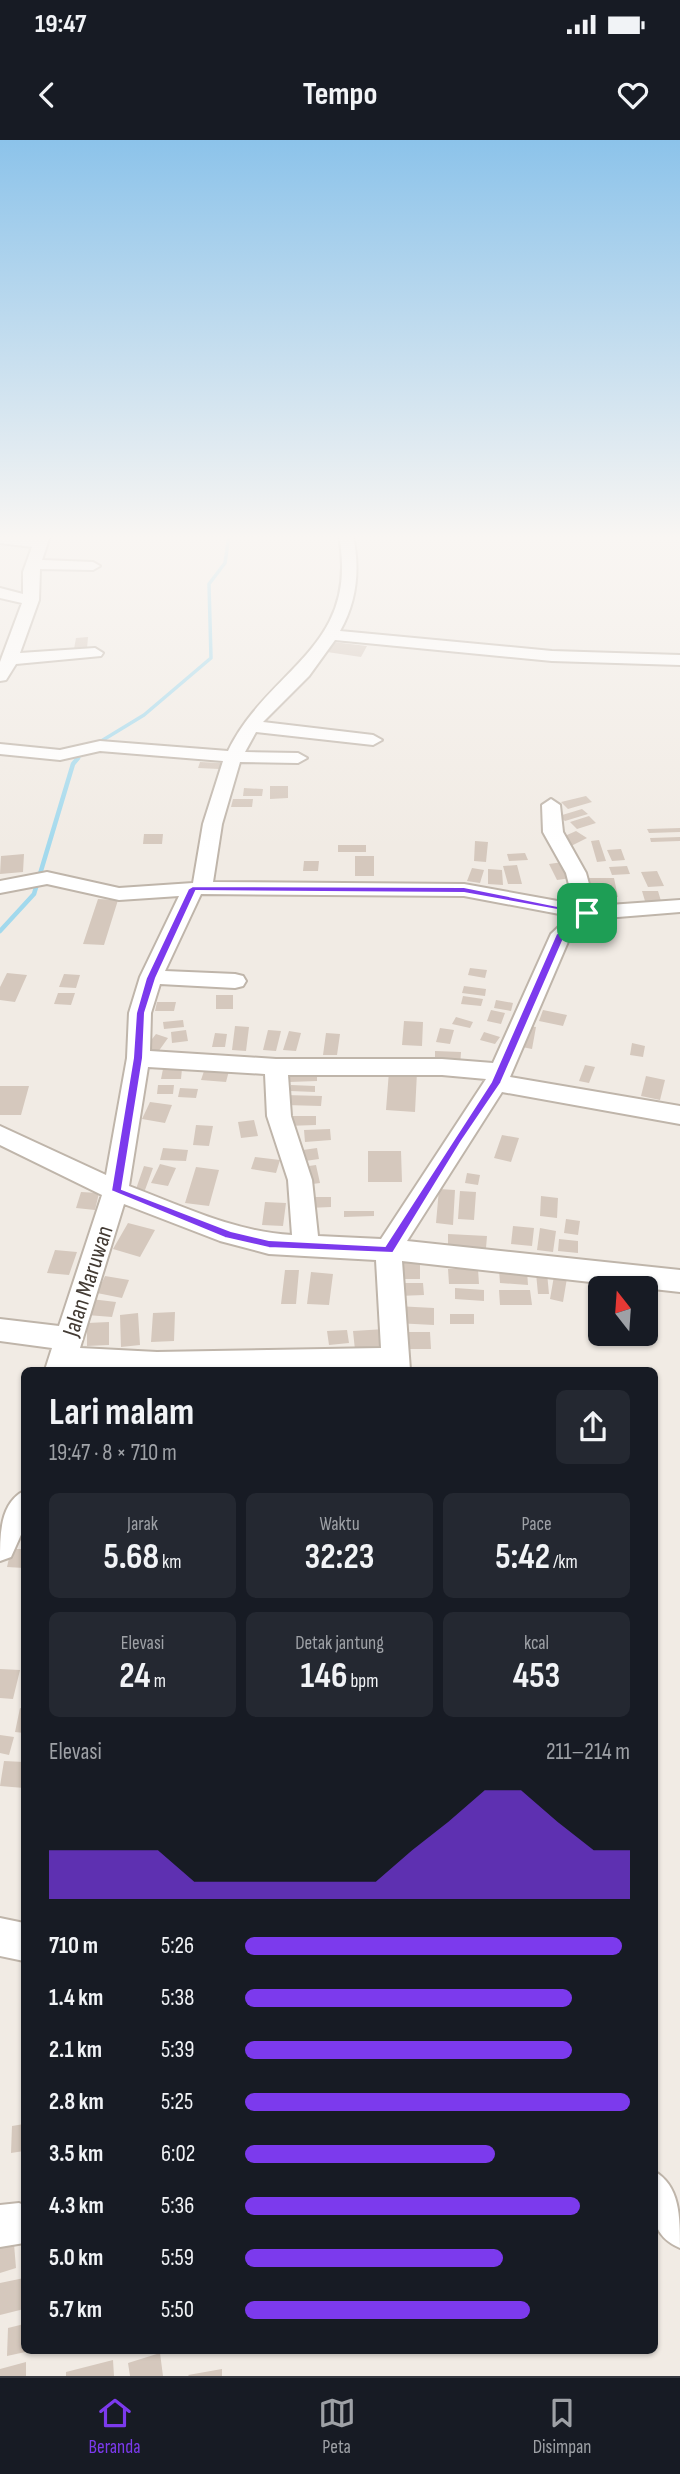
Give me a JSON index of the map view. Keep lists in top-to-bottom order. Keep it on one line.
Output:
{"streets":{"street":["Jalan Maruwan"]},"north":"top","page":{"status":"19:47","header":"Tempo","heading":["Lari malam","19:47 · 8 × 710 m"],"stats":[["Jarak","5.68 km"],["Waktu","32:23"],["Pace","5:42 /km"],["Elevasi","24 m"],["Detak jantung","146 bpm"],["kcal","453"]],"chart":["Elevasi","211–214 m"],"list":[{"name":"710 m","note":"5:26"},{"name":"1.4 km","note":"5:38"},{"name":"2.1 km","note":"5:39"},{"name":"2.8 km","note":"5:25"},{"name":"3.5 km","note":"6:02"},{"name":"4.3 km","note":"5:36"},{"name":"5.0 km","note":"5:59"},{"name":"5.7 km","note":"5:50"}],"tabs":["Beranda","Peta","Disimpan"]}}
